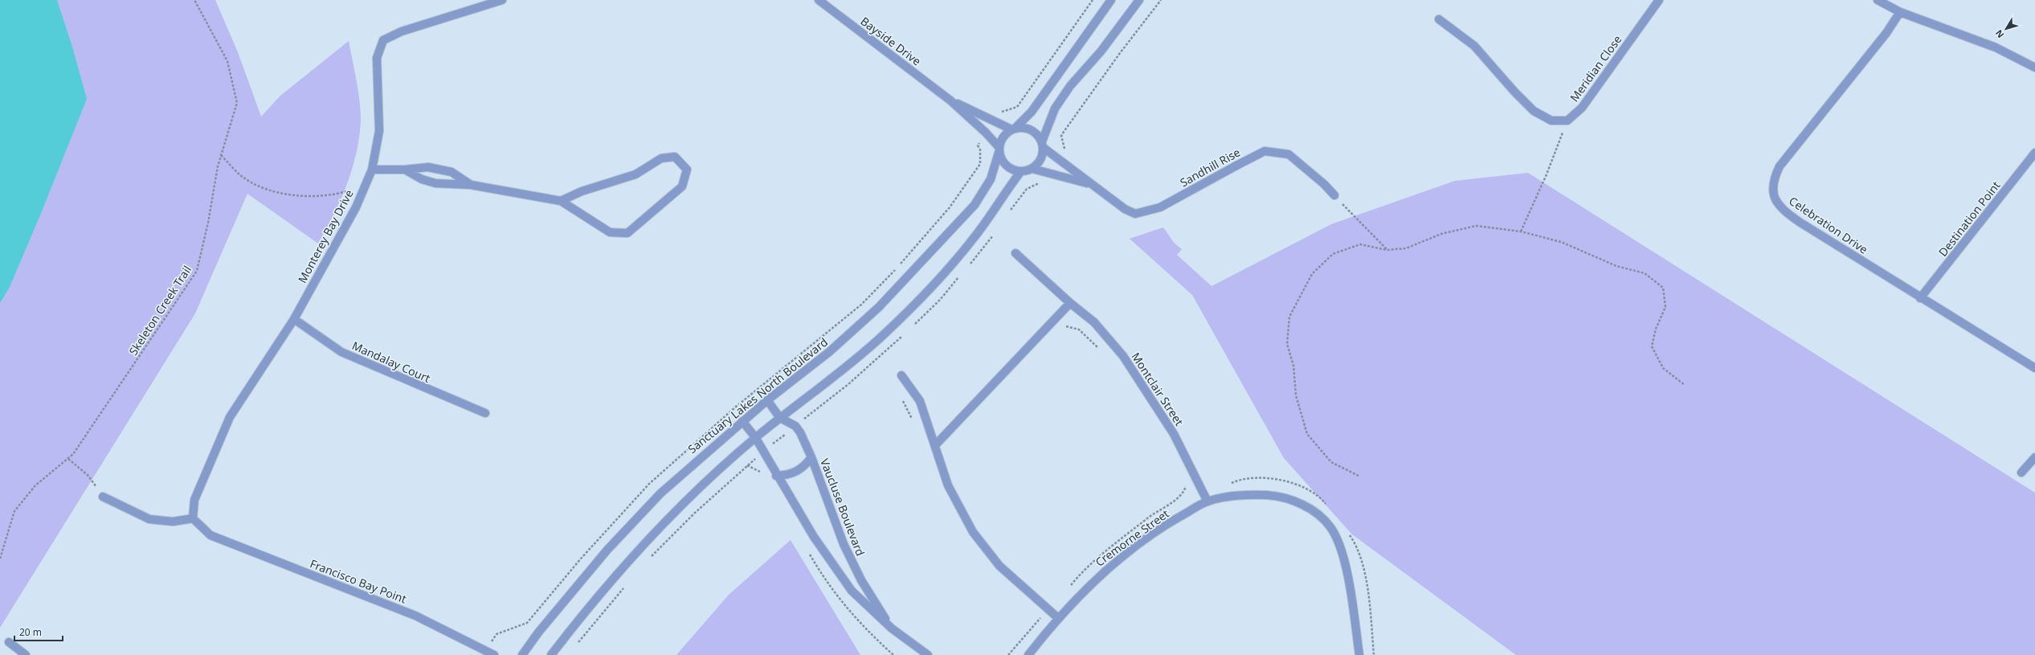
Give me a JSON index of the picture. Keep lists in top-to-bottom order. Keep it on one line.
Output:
{"streets":{"street":["Bayside Drive","Meridian Close","Sandhill Rise","Destination Point","Celebration Drive","Monterey Bay Drive","Mandalay Court","Montclair Street","Sanctuary Lakes North Boulevard","Vaucluse Boulevard","Cremorne Street","Francisco Bay Point"],"path":["Skeleton Creek Trail"]},"crossings":[["Bayside Drive","Sandhill Rise"],["Bayside Drive","Sanctuary Lakes North Boulevard"],["Sandhill Rise","Sanctuary Lakes North Boulevard"],["Destination Point","Celebration Drive"],["Monterey Bay Drive","Mandalay Court"],["Monterey Bay Drive","Francisco Bay Point"],["Montclair Street","Cremorne Street"],["Sanctuary Lakes North Boulevard","Vaucluse Boulevard"]],"scale_bar":"20 m","north":"bottom left"}
